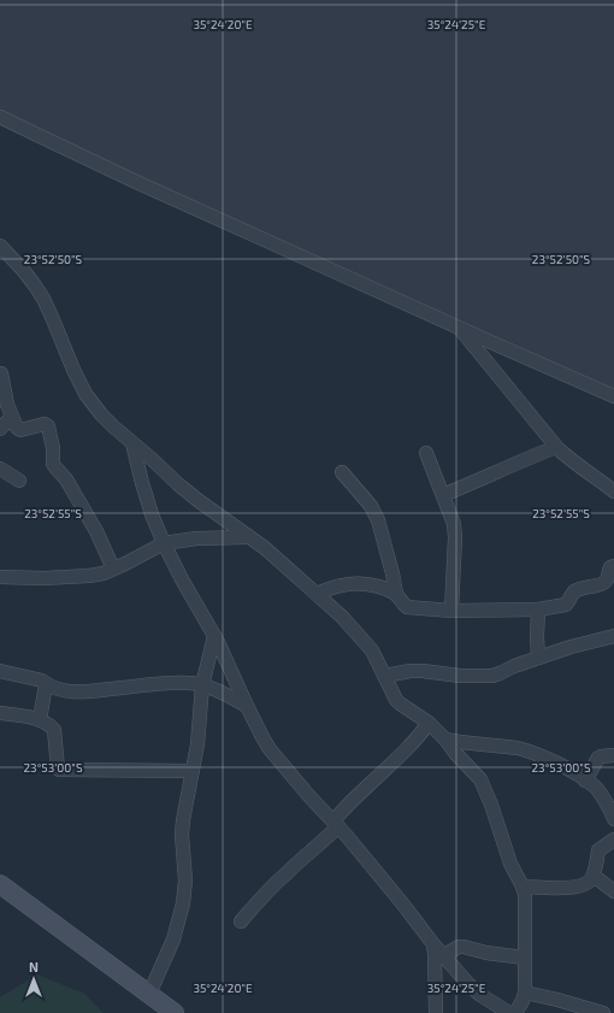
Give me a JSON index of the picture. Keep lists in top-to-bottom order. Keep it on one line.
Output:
{"north":"top","coordinates":["35°24'20\"E","35°24'25\"E","23°52'50\"S","23°52'55\"S","23°53'00\"S"]}
